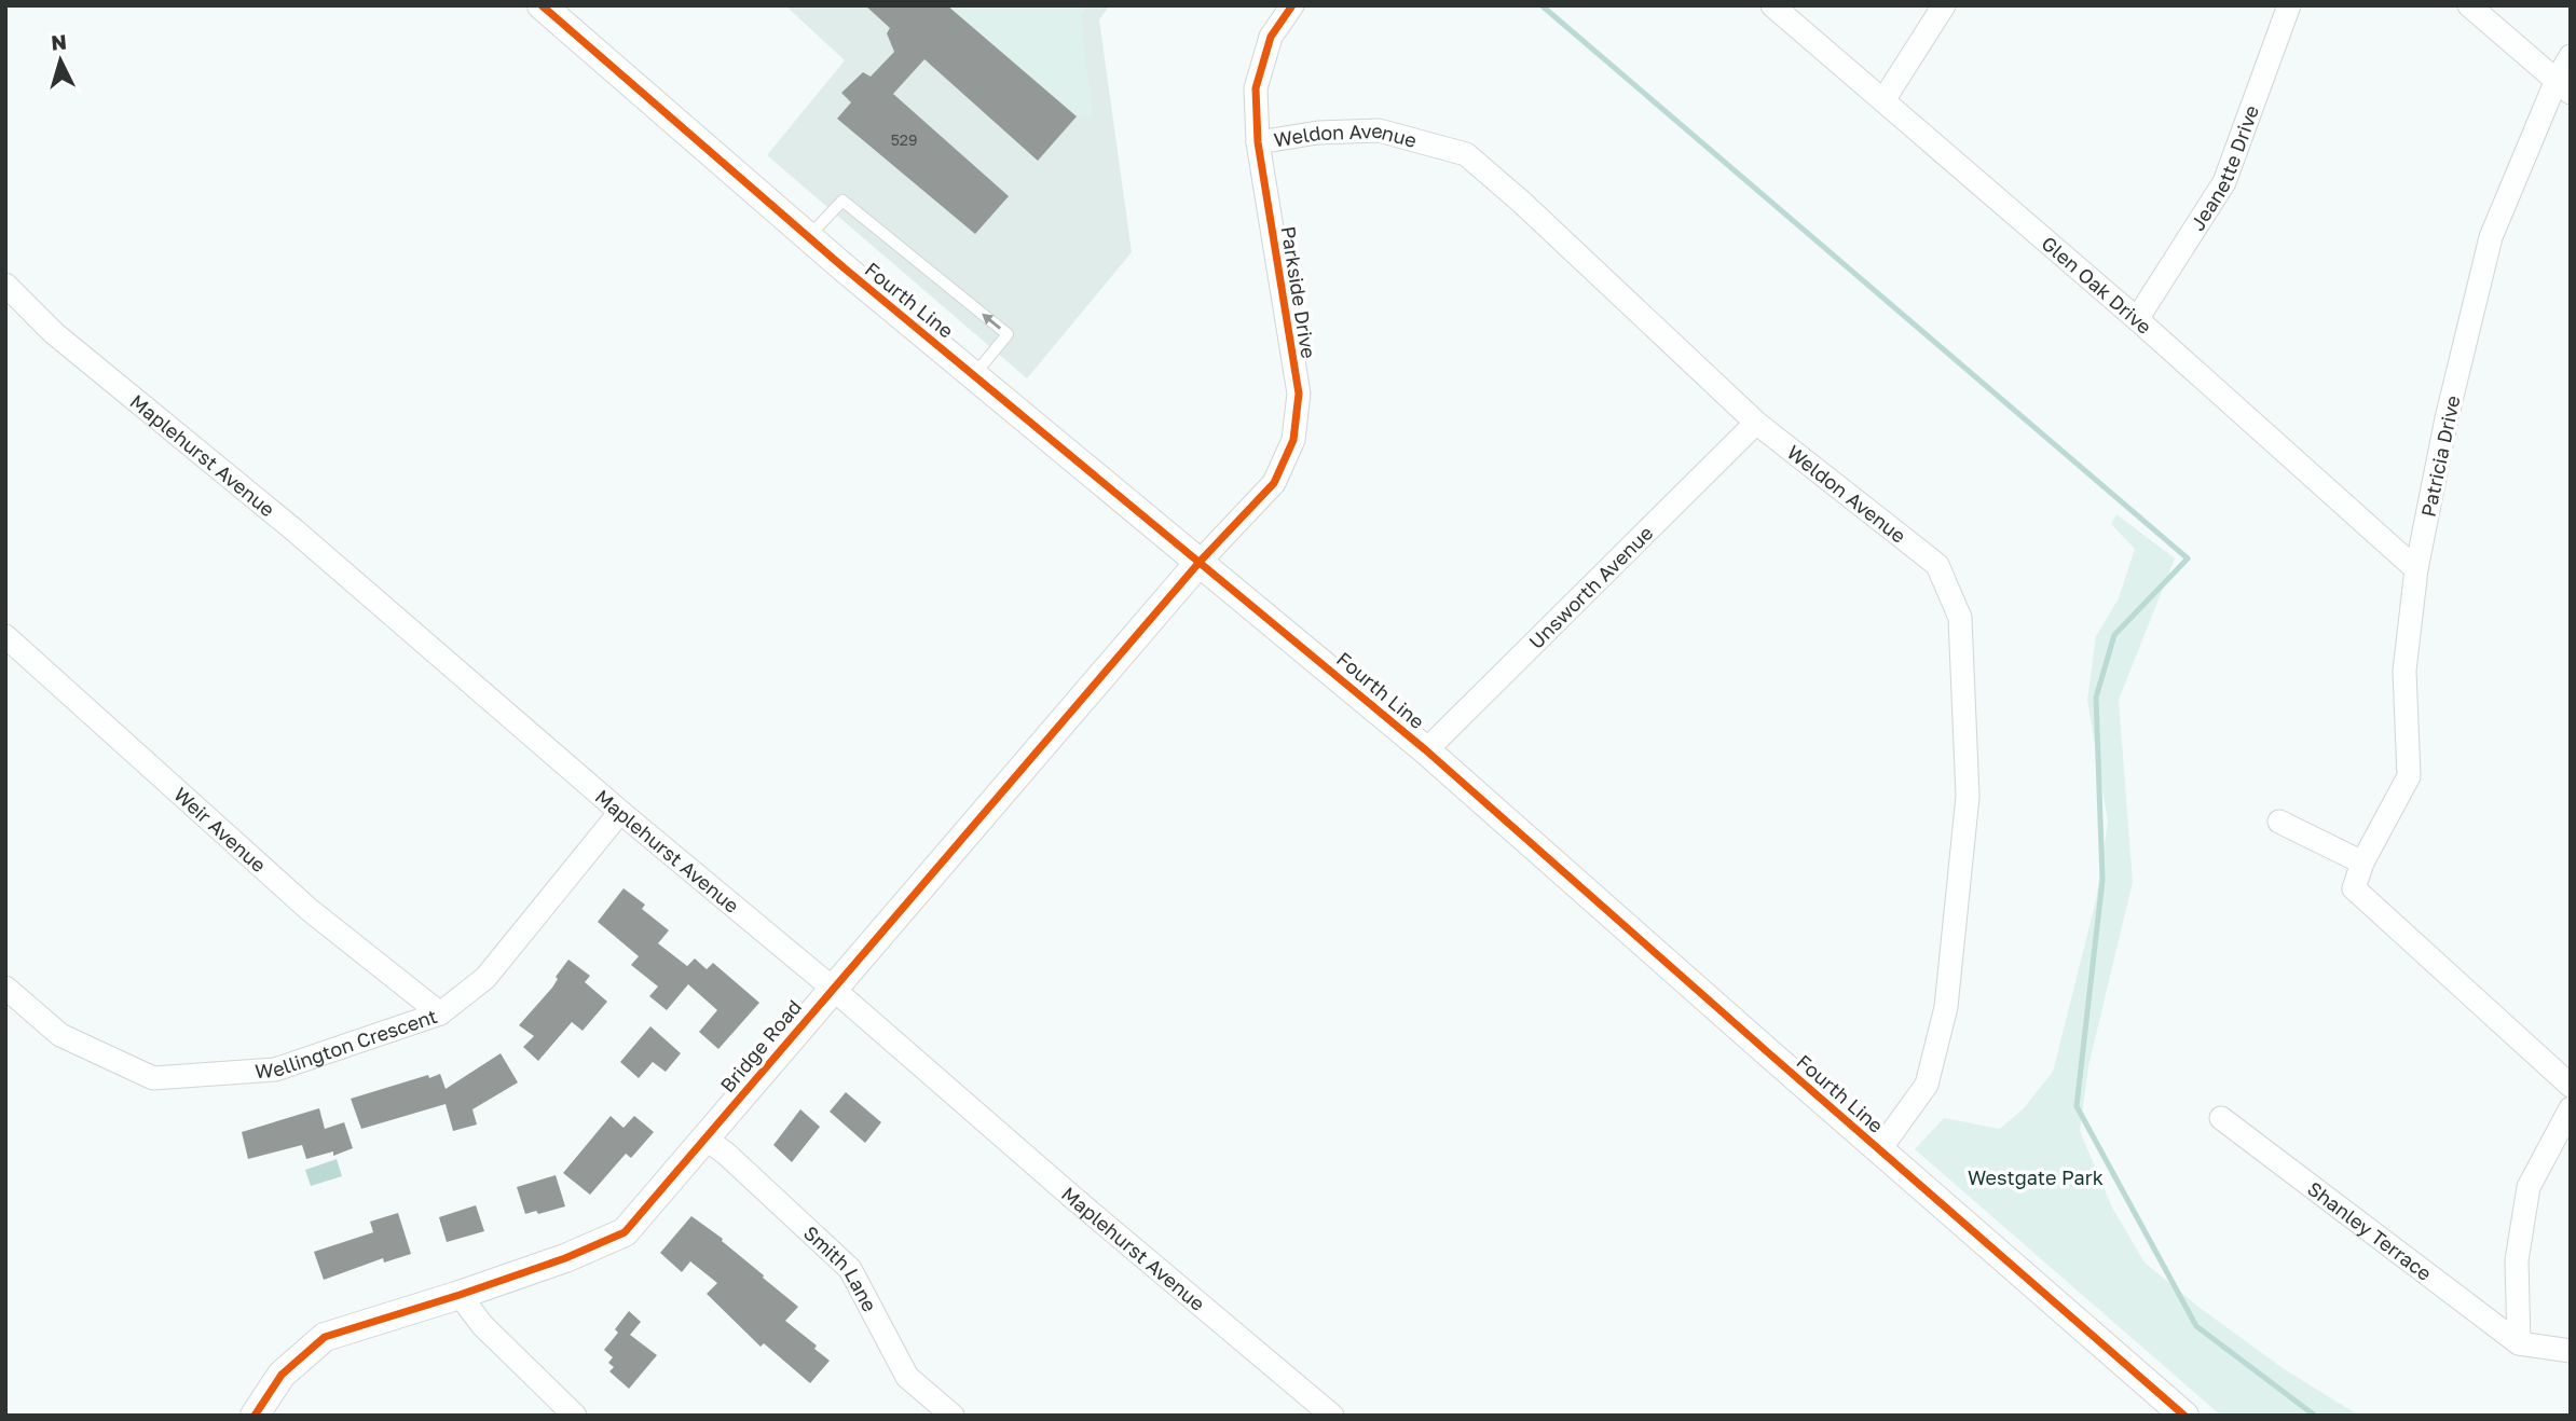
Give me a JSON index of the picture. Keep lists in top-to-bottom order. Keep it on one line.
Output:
{"streets":{"street":["Weldon Avenue","Jeanette Drive","Glen Oak Drive","Parkside Drive","Fourth Line","Maplehurst Avenue","Patricia Drive","Unsworth Avenue","Weir Avenue","Wellington Crescent","Bridge Road","Shanley Terrace","Smith Lane"]},"crossings":[["Weldon Avenue","Parkside Drive"],["Weldon Avenue","Fourth Line"],["Weldon Avenue","Unsworth Avenue"],["Jeanette Drive","Glen Oak Drive"],["Glen Oak Drive","Patricia Drive"],["Parkside Drive","Fourth Line"],["Parkside Drive","Bridge Road"],["Fourth Line","Unsworth Avenue"],["Fourth Line","Bridge Road"],["Maplehurst Avenue","Wellington Crescent"],["Maplehurst Avenue","Bridge Road"],["Weir Avenue","Wellington Crescent"],["Bridge Road","Smith Lane"]],"parks":["Westgate Park"],"house_numbers":["529"],"north":"top"}
